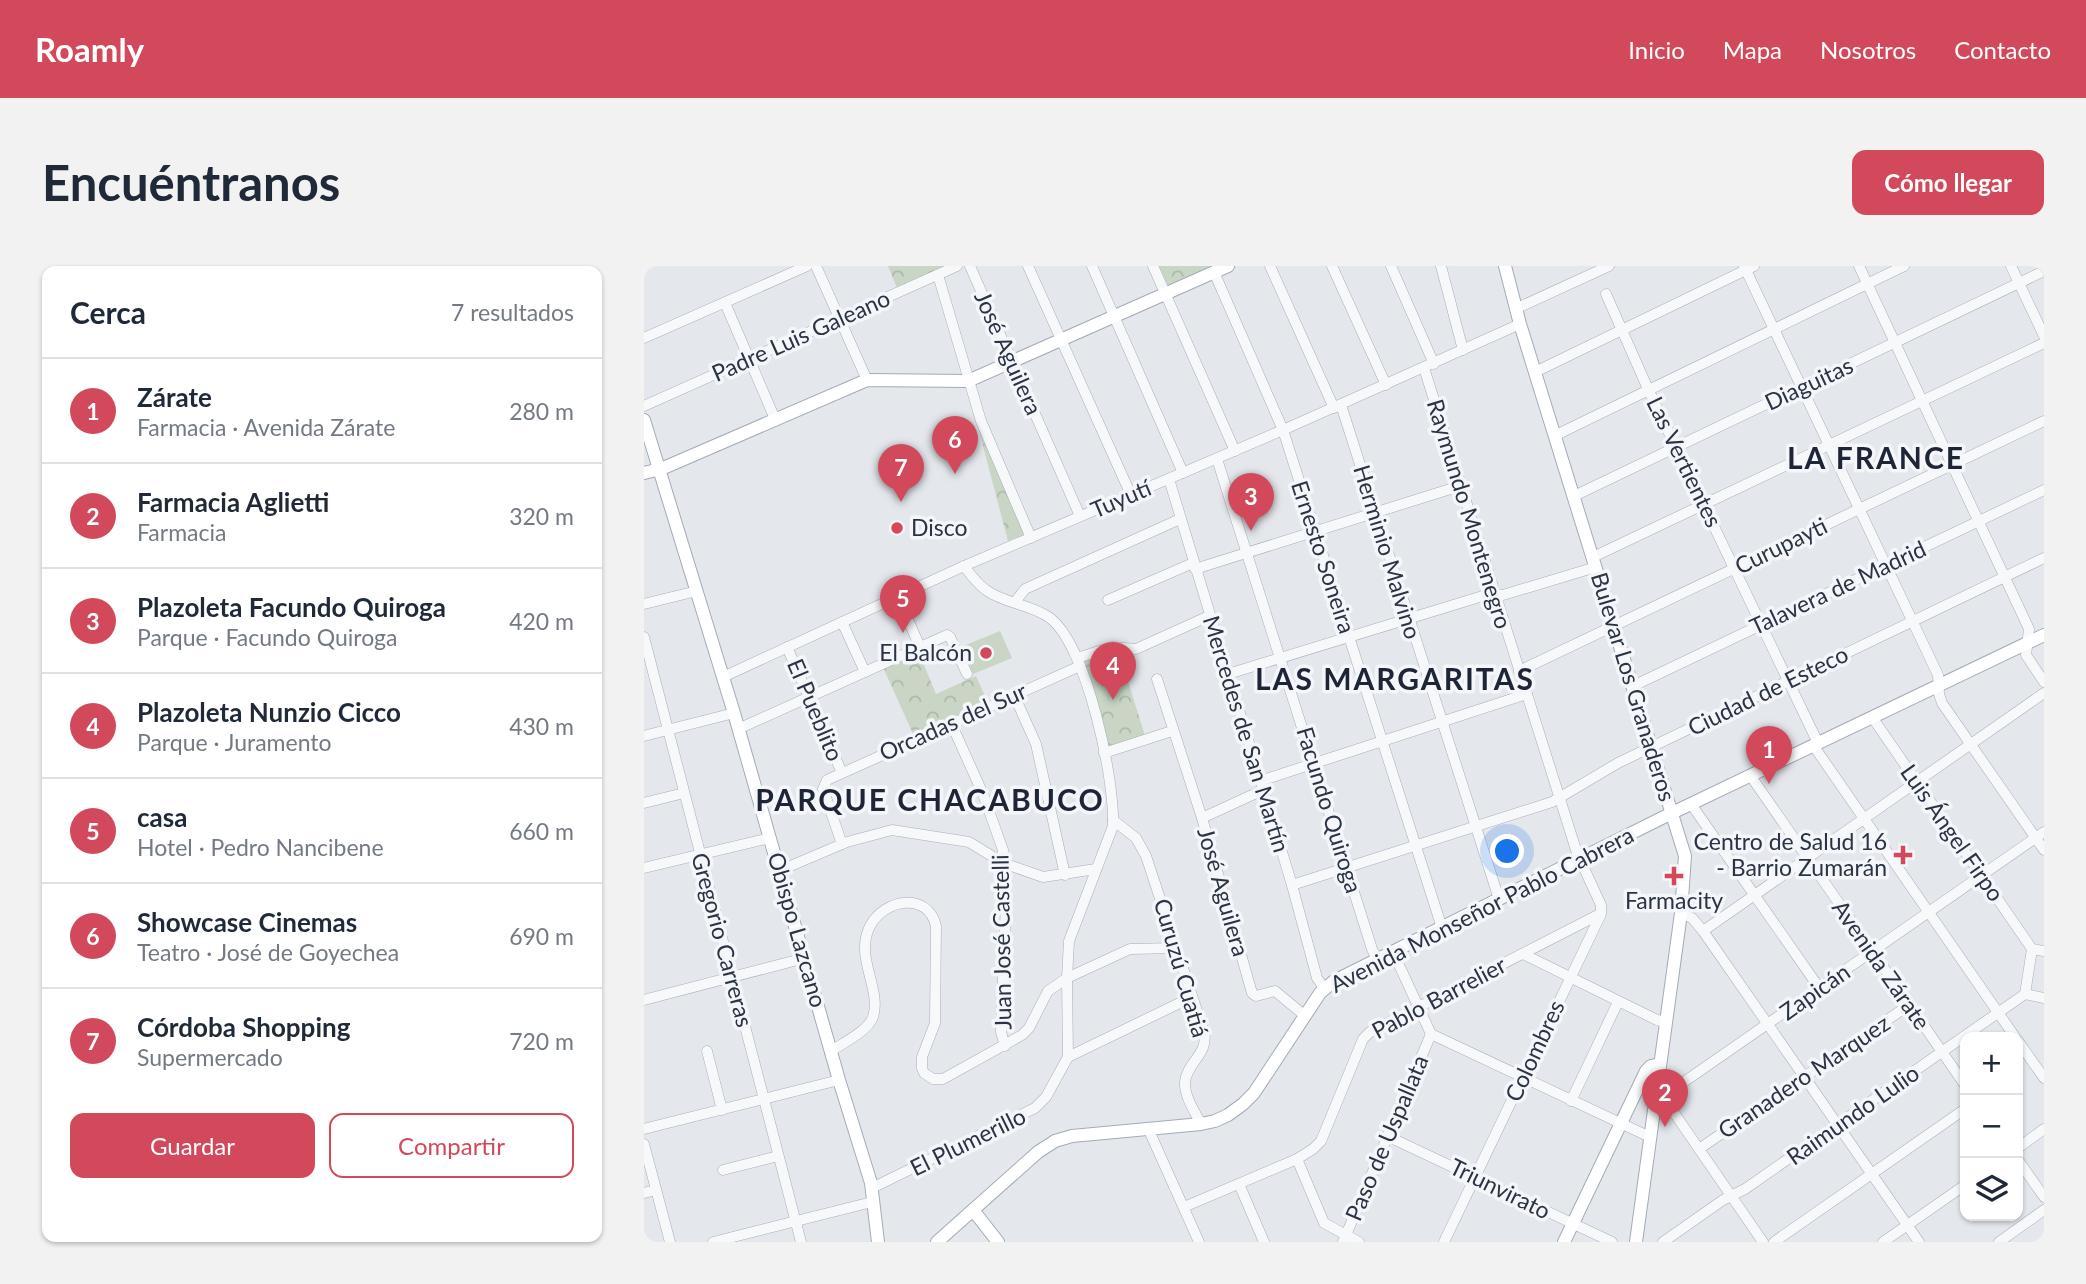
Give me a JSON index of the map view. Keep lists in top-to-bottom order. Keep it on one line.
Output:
{"streets":{"main road":["Bulevar Los Granaderos","Avenida Monseñor Pablo Cabrera","Obispo Lazcano"],"street":["Padre Luis Galeano","José Aguilera","Diaguitas","Las Vertientes","Tuyutí","Raymundo Montenegro","Curupayti","Herminio Malvino","Ernesto Soneira","Talavera de Madrid","Ciudad de Esteco","El Pueblito","Orcadas del Sur","Mercedes de San Martín","Facundo Quiroga","Luis Ángel Firpo","Gregorio Carreras","Juan José Castelli","Avenida Zárate","Curuzú Cuatiá","Zapicán","Pablo Barrelier","Colombres","Granadero Marquez","Raimundo Lulio","Paso de Uspallata","El Plumerillo","Triunvirato"]},"crossings":[["José Aguilera","Tuyutí"],["José Aguilera","Avenida Monseñor Pablo Cabrera"],["Diaguitas","Las Vertientes"],["Diaguitas","Bulevar Los Granaderos"],["Las Vertientes","Curupayti"],["Las Vertientes","Talavera de Madrid"],["Las Vertientes","Ciudad de Esteco"],["Las Vertientes","Avenida Monseñor Pablo Cabrera"],["Las Vertientes","Zapicán"],["Las Vertientes","Raimundo Lulio"],["Tuyutí","Raymundo Montenegro"],["Tuyutí","Herminio Malvino"],["Tuyutí","Ernesto Soneira"],["Tuyutí","Bulevar Los Granaderos"],["Tuyutí","El Pueblito"],["Tuyutí","Mercedes de San Martín"],["Tuyutí","Facundo Quiroga"],["Tuyutí","Obispo Lazcano"],["Raymundo Montenegro","Curupayti"],["Raymundo Montenegro","Ciudad de Esteco"],["Raymundo Montenegro","Avenida Monseñor Pablo Cabrera"],["Curupayti","Bulevar Los Granaderos"],["Herminio Malvino","Ciudad de Esteco"],["Herminio Malvino","Avenida Monseñor Pablo Cabrera"],["Ernesto Soneira","Ciudad de Esteco"],["Ernesto Soneira","Avenida Monseñor Pablo Cabrera"],["Talavera de Madrid","Bulevar Los Granaderos"],["Bulevar Los Granaderos","Ciudad de Esteco"],["Bulevar Los Granaderos","Avenida Monseñor Pablo Cabrera"],["Bulevar Los Granaderos","Zapicán"],["Ciudad de Esteco","Mercedes de San Martín"],["Ciudad de Esteco","Facundo Quiroga"],["El Pueblito","Orcadas del Sur"],["Orcadas del Sur","Mercedes de San Martín"],["Orcadas del Sur","Juan José Castelli"],["Mercedes de San Martín","Avenida Monseñor Pablo Cabrera"],["Facundo Quiroga","Avenida Monseñor Pablo Cabrera"],["Luis Ángel Firpo","Avenida Monseñor Pablo Cabrera"],["Luis Ángel Firpo","Zapicán"],["Avenida Monseñor Pablo Cabrera","Avenida Zárate"],["Avenida Monseñor Pablo Cabrera","Curuzú Cuatiá"],["Obispo Lazcano","El Plumerillo"],["Avenida Zárate","Zapicán"],["Avenida Zárate","Granadero Marquez"],["Avenida Zárate","Raimundo Lulio"],["Pablo Barrelier","Colombres"],["Colombres","Triunvirato"],["Paso de Uspallata","Triunvirato"]],"districts":["LA FRANCE","LAS MARGARITAS","PARQUE CHACABUCO"],"places":{"other":["Disco","El Balcón"],"health":["Centro de Salud 16 - Barrio Zumarán","Farmacity"]},"page":{"header":"Roamly","nav":["Inicio","Mapa","Nosotros","Contacto"],"buttons":["Cómo llegar",["Guardar","Compartir"]],"title":"Encuéntranos","heading":["Cerca","7 resultados"],"list":[{"mark":"1","name":"Zárate","note":"Farmacia · Avenida Zárate","value":"280 m"},{"mark":"2","name":"Farmacia Aglietti","note":"Farmacia","value":"320 m"},{"mark":"3","name":"Plazoleta Facundo Quiroga","note":"Parque · Facundo Quiroga","value":"420 m"},{"mark":"4","name":"Plazoleta Nunzio Cicco","note":"Parque · Juramento","value":"430 m"},{"mark":"5","name":"casa","note":"Hotel · Pedro Nancibene","value":"660 m"},{"mark":"6","name":"Showcase Cinemas","note":"Teatro · José de Goyechea","value":"690 m"},{"mark":"7","name":"Córdoba Shopping","note":"Supermercado","value":"720 m"}],"pins":["6","7","3","5","4","1","2"],"map_buttons":["+","−"]}}
